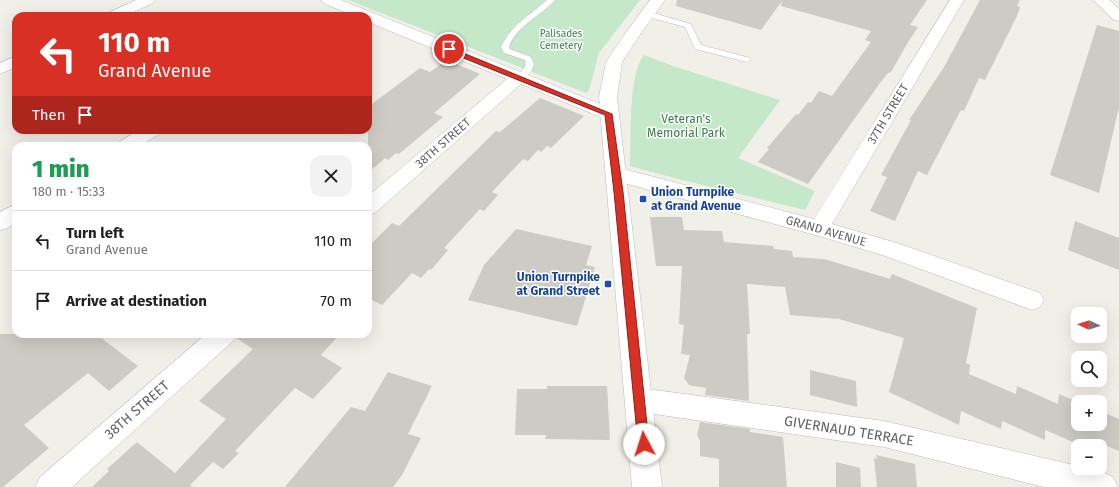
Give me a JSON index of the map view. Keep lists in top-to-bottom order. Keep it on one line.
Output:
{"streets":{"street":["37TH STREET","38TH STREET","GRAND AVENUE","GIVERNAUD TERRACE"]},"crossings":[["37TH STREET","GRAND AVENUE"]],"parks":["Palisades Cemetery","Veteran's Memorial Park"],"places":{"transit":["Union Turnpike at Grand Avenue","Union Turnpike at Grand Street"]},"north":"left","page":{"turn":["110 m","Grand Avenue"],"then":"Then","heading":["1 min","180 m · 15:33"],"list":[{"name":"Turn left","note":"Grand Avenue","value":"110 m"},{"name":"Arrive at destination","value":"70 m"}],"map_buttons":["+","−"]}}
